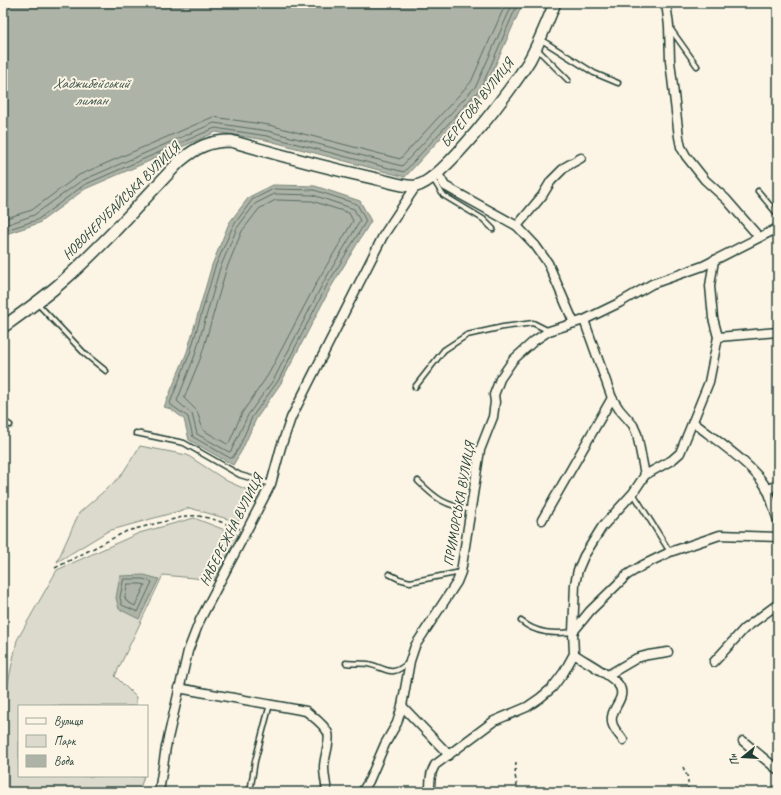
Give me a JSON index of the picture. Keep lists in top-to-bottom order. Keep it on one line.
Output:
{"streets":{"street":["БЕРЕГОВА ВУЛИЦЯ","НОВОНЕРУБАЙСЬКА ВУЛИЦЯ","ПРИМОРСЬКА ВУЛИЦЯ","НАБЕРЕЖНА ВУЛИЦЯ"]},"crossings":[["БЕРЕГОВА ВУЛИЦЯ","НОВОНЕРУБАЙСЬКА ВУЛИЦЯ"],["БЕРЕГОВА ВУЛИЦЯ","НАБЕРЕЖНА ВУЛИЦЯ"],["НОВОНЕРУБАЙСЬКА ВУЛИЦЯ","НАБЕРЕЖНА ВУЛИЦЯ"]],"water":["Хаджибейський лиман"],"legend":["Вулиця","Парк","Вода"],"north":"left"}
